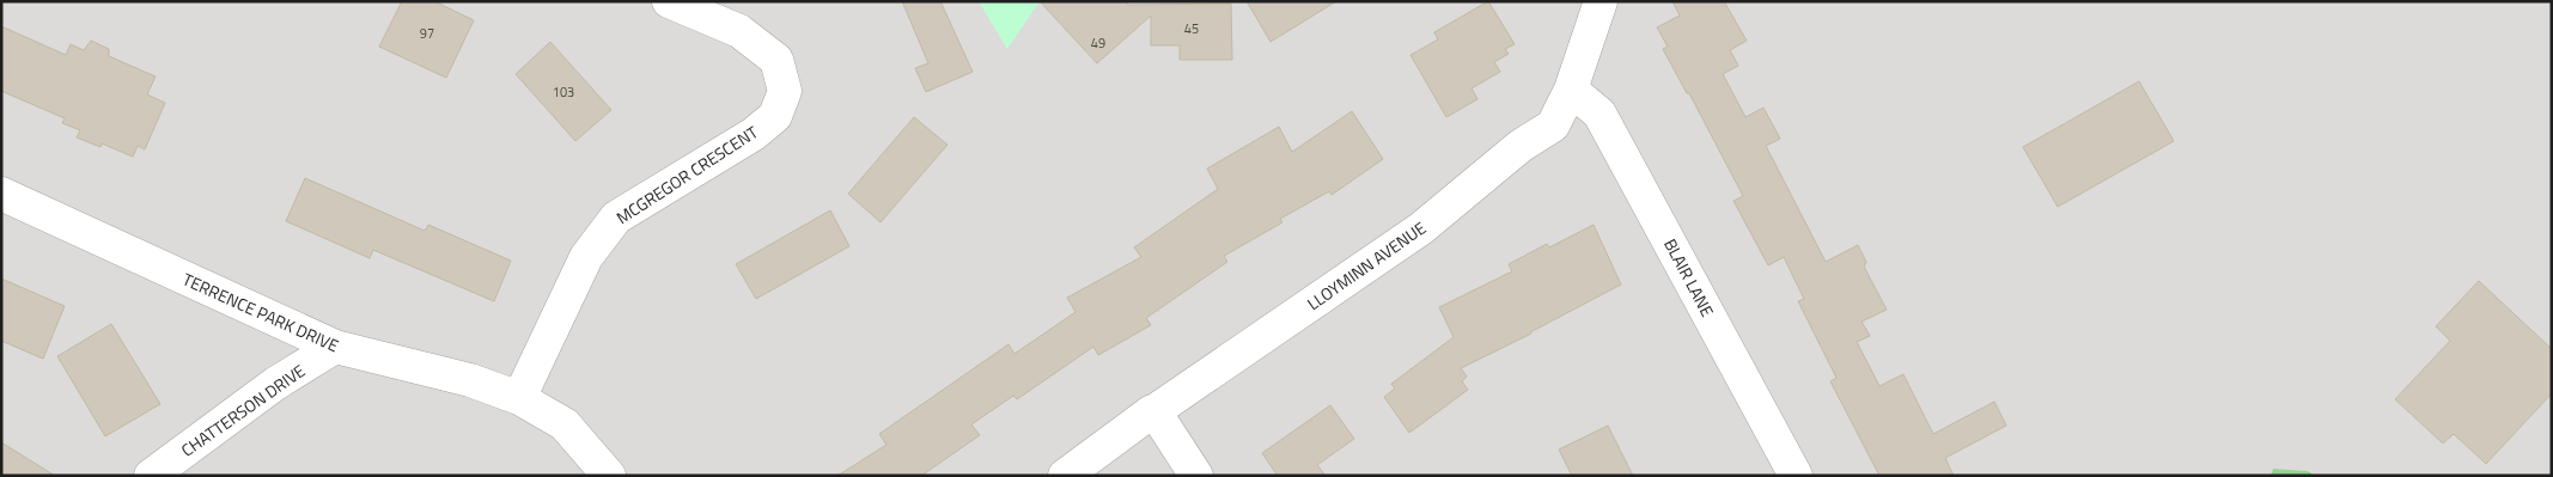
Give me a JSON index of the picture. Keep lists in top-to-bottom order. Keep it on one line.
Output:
{"streets":{"street":["MCGREGOR CRESCENT","LLOYMINN AVENUE","BLAIR LANE","TERRENCE PARK DRIVE","CHATTERSON DRIVE"]},"crossings":[["MCGREGOR CRESCENT","TERRENCE PARK DRIVE"],["LLOYMINN AVENUE","BLAIR LANE"],["TERRENCE PARK DRIVE","CHATTERSON DRIVE"]],"house_numbers":["45","97","49","103"]}
